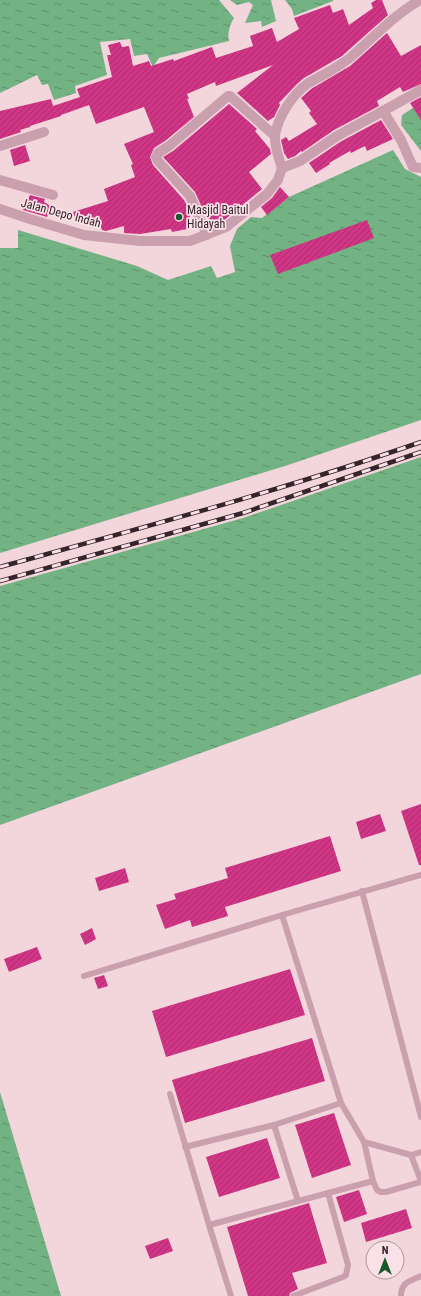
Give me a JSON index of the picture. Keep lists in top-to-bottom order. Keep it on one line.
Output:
{"streets":{"street":["Jalan Depo Indah"]},"places":["Masjid Baitul Hidayah"],"north":"top"}
